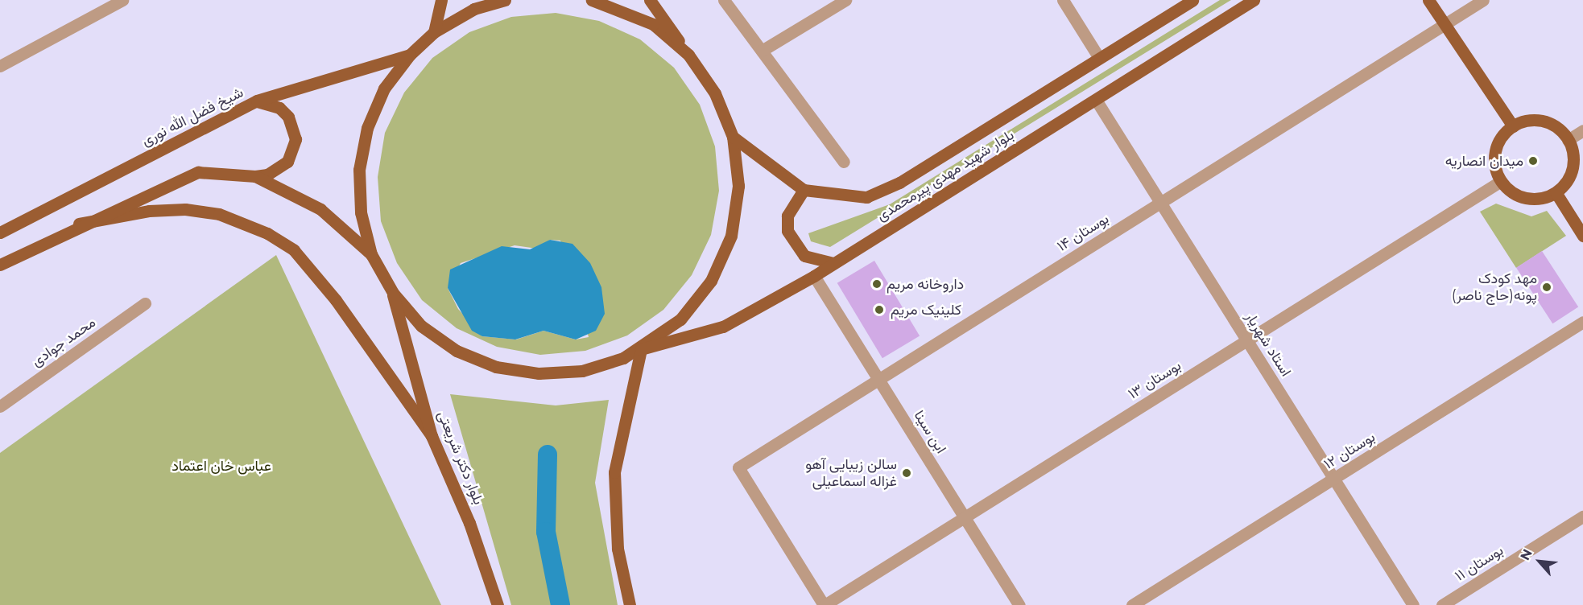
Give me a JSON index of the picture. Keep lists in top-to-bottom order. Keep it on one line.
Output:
{"streets":{"main road":["شیخ فضل الله نوری","بلوار شهید مهدی پیرمحمدی","بلوار دکتر شریعتی"],"street":["بوستان ۱۴","محمد جوادی","استاد شهریار","بوستان ۱۳","ابن سینا","بوستان ۱۲","بوستان ۱۱"]},"crossings":[["بلوار شهید مهدی پیرمحمدی","استاد شهریار"],["بلوار شهید مهدی پیرمحمدی","ابن سینا"],["بوستان ۱۴","استاد شهریار"],["بوستان ۱۴","بوستان ۱۳"],["بوستان ۱۴","ابن سینا"],["استاد شهریار","بوستان ۱۳"],["استاد شهریار","بوستان ۱۲"],["بوستان ۱۳","ابن سینا"]],"parks":["عباس خان اعتماد"],"places":["میدان انصاریه","داروخانه مریم","مهد کودک پونه(حاج ناصر)","کلینیک مریم","سالن زیبایی آهو غزاله اسماعیلی"],"north":"top left"}
